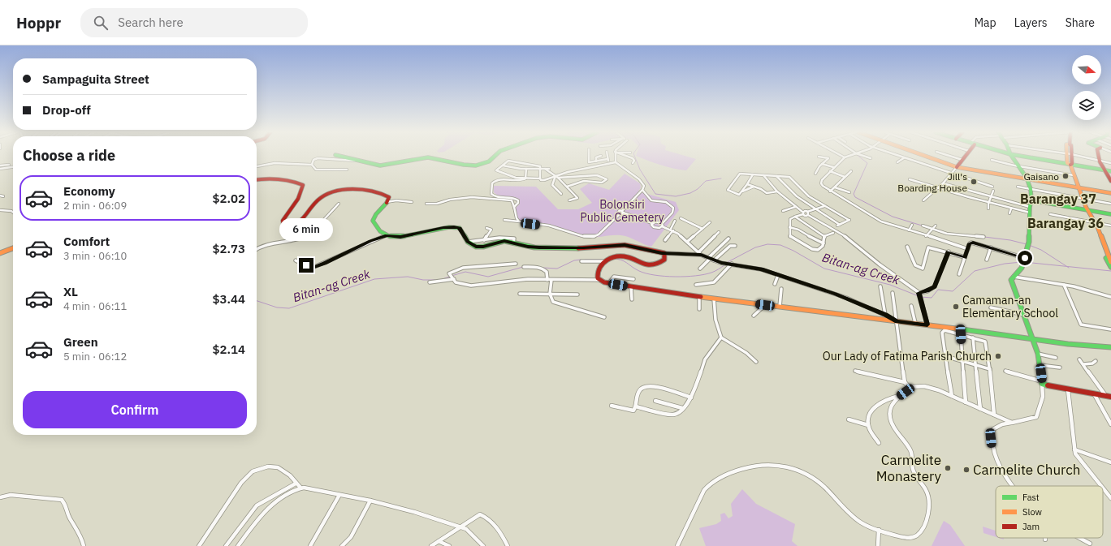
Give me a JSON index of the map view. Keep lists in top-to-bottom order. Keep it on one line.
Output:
{"districts":["Barangay 37","Barangay 36"],"water":["Bitan-ag Creek"],"parks":["Bolonsiri Public Cemetery"],"places":["Gaisano","Jill's Boarding House","Camaman-an Elementary School","Our Lady of Fatima Parish Church","Carmelite Monastery","Carmelite Church"],"legend":["Fast","Slow","Jam"],"north":"right","page":{"header":"Hoppr","search":"Search here","nav":["Map","Layers","Share"],"banner":["Sampaguita Street","Drop-off"],"heading":"Choose a ride","list":[{"name":"Economy","note":"2 min · 06:09","value":"$2.02"},{"name":"Comfort","note":"3 min · 06:10","value":"$2.73"},{"name":"XL","note":"4 min · 06:11","value":"$3.44"},{"name":"Green","note":"5 min · 06:12","value":"$2.14"}],"bubble":"6 min","buttons":"Confirm"}}
